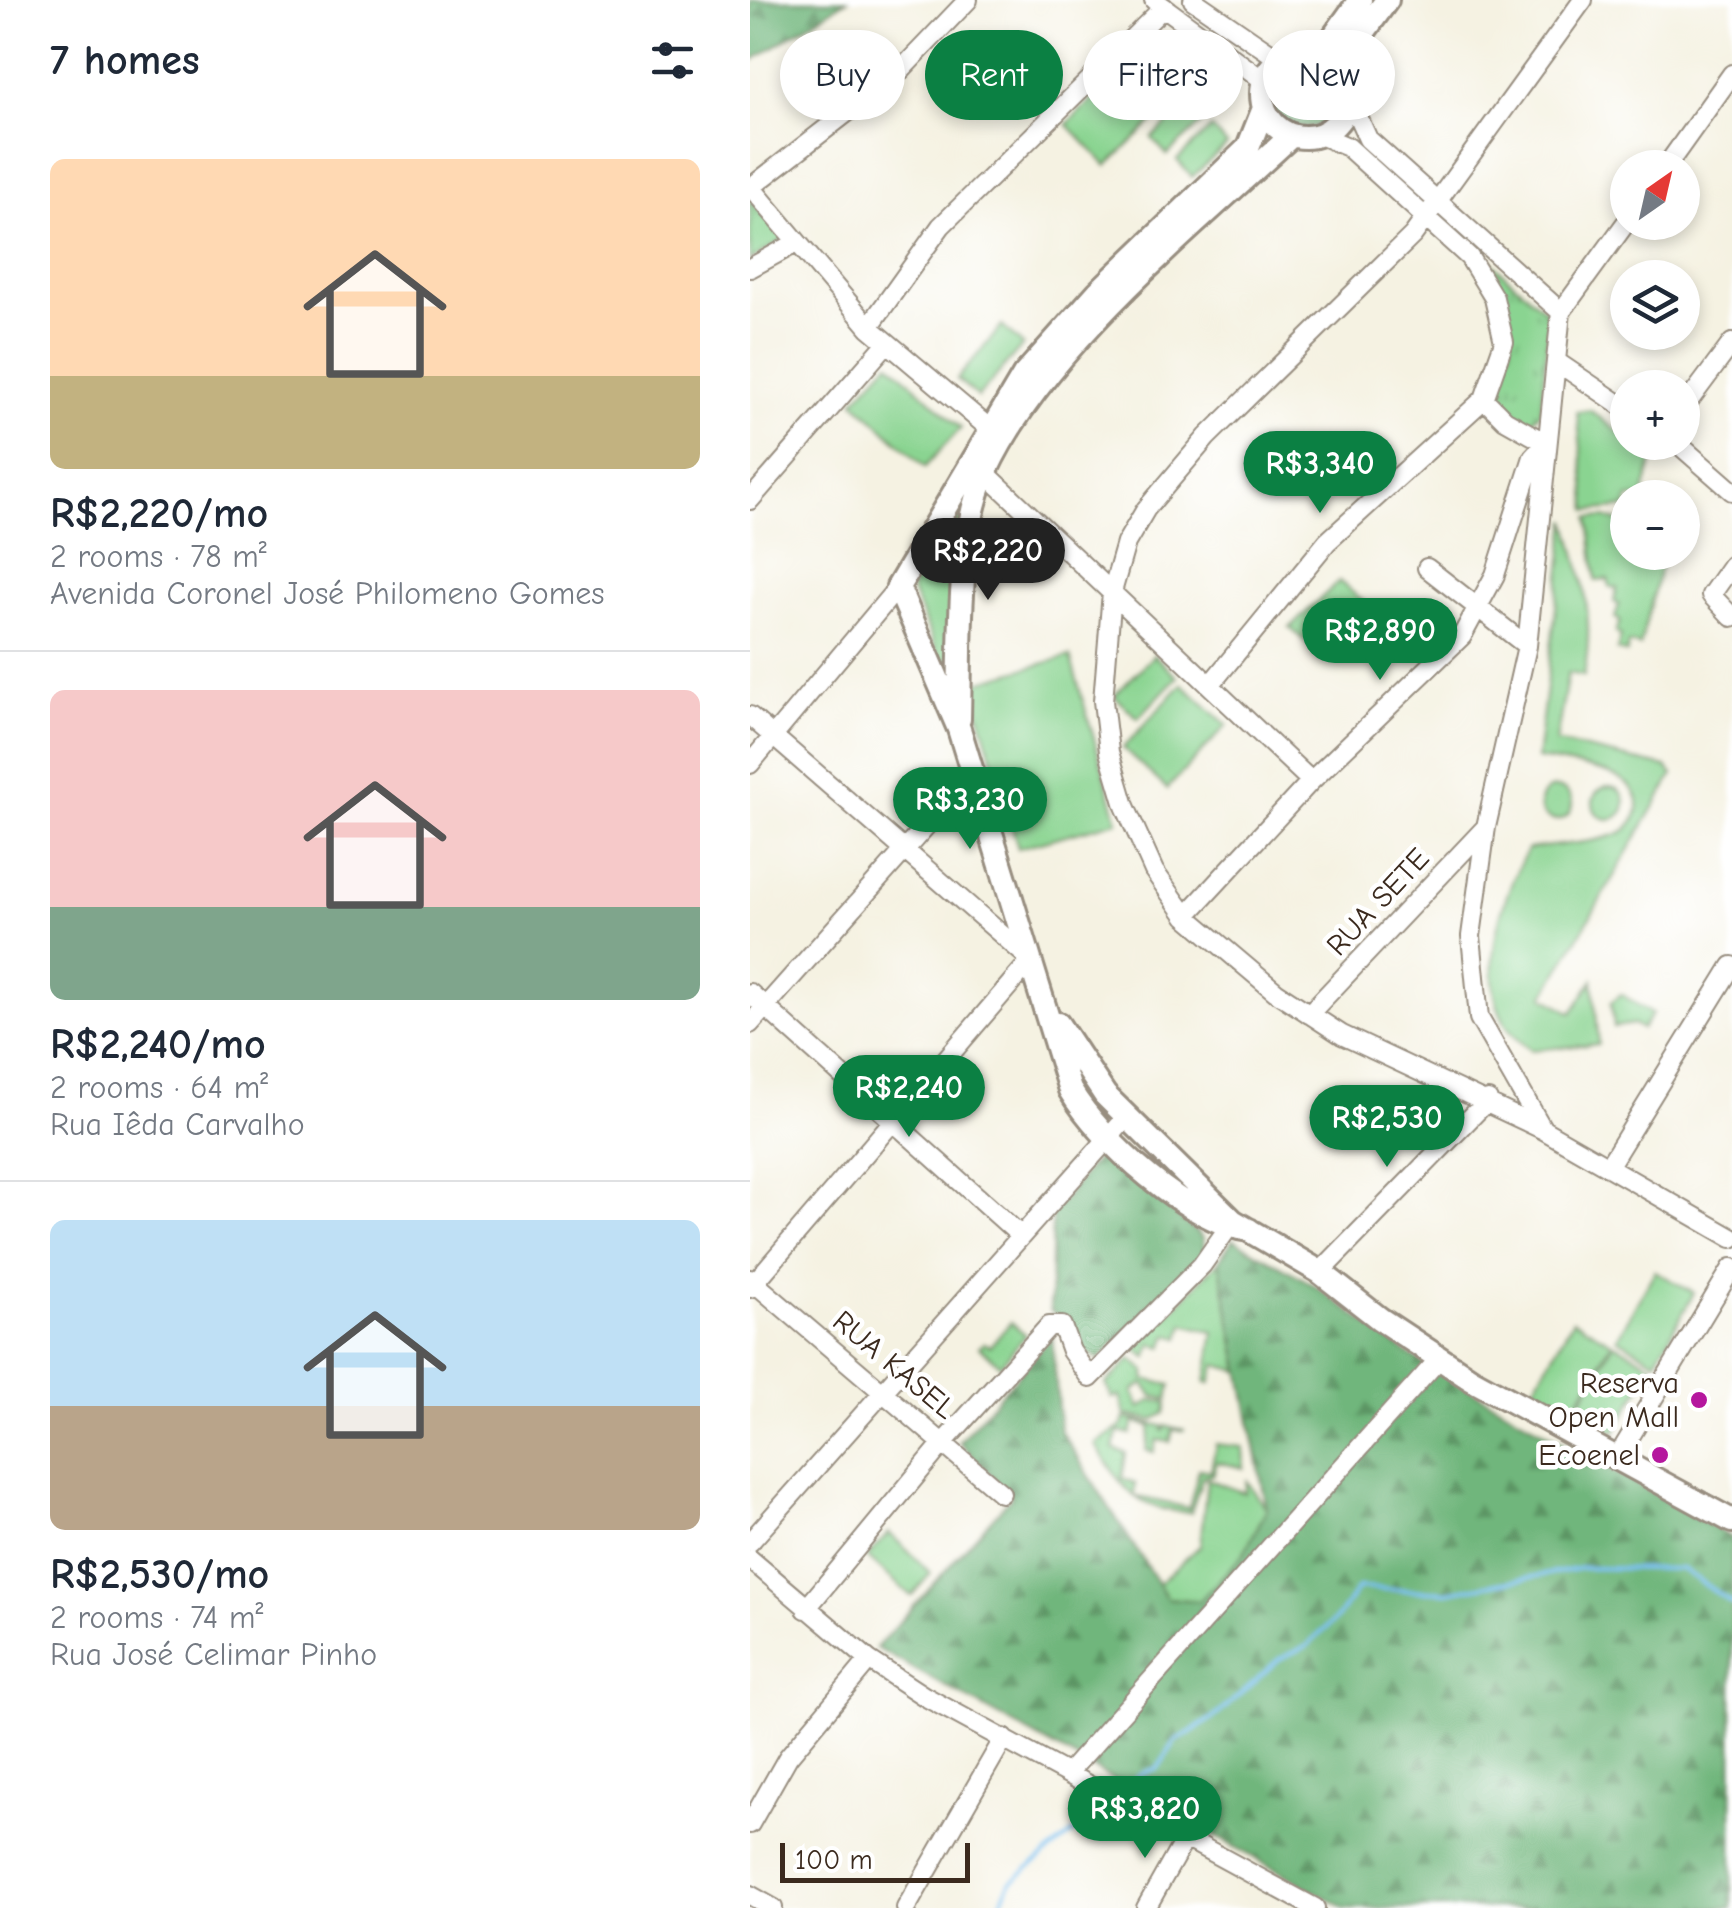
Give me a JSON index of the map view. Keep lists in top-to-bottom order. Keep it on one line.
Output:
{"streets":{"street":["RUA SETE","RUA KASEL"]},"places":["Reserva Open Mall","Ecoenel"],"scale_bar":"100 m","north":"top right","page":{"heading":"7 homes","chip":["Buy","Rent","Filters","New"],"list":[{"name":"R$2,220/mo","note":"2 rooms · 78 m² · Avenida Coronel José Philomeno Gomes"},{"name":"R$2,240/mo","note":"2 rooms · 64 m² · Rua Iêda Carvalho"},{"name":"R$2,530/mo","note":"2 rooms · 74 m² · Rua José Celimar Pinho"}],"map_buttons":["+","−"],"price":["R$3,340","R$2,220","R$2,890","R$3,230","R$2,240","R$2,530","R$3,820"],"scale":"100 m"}}
